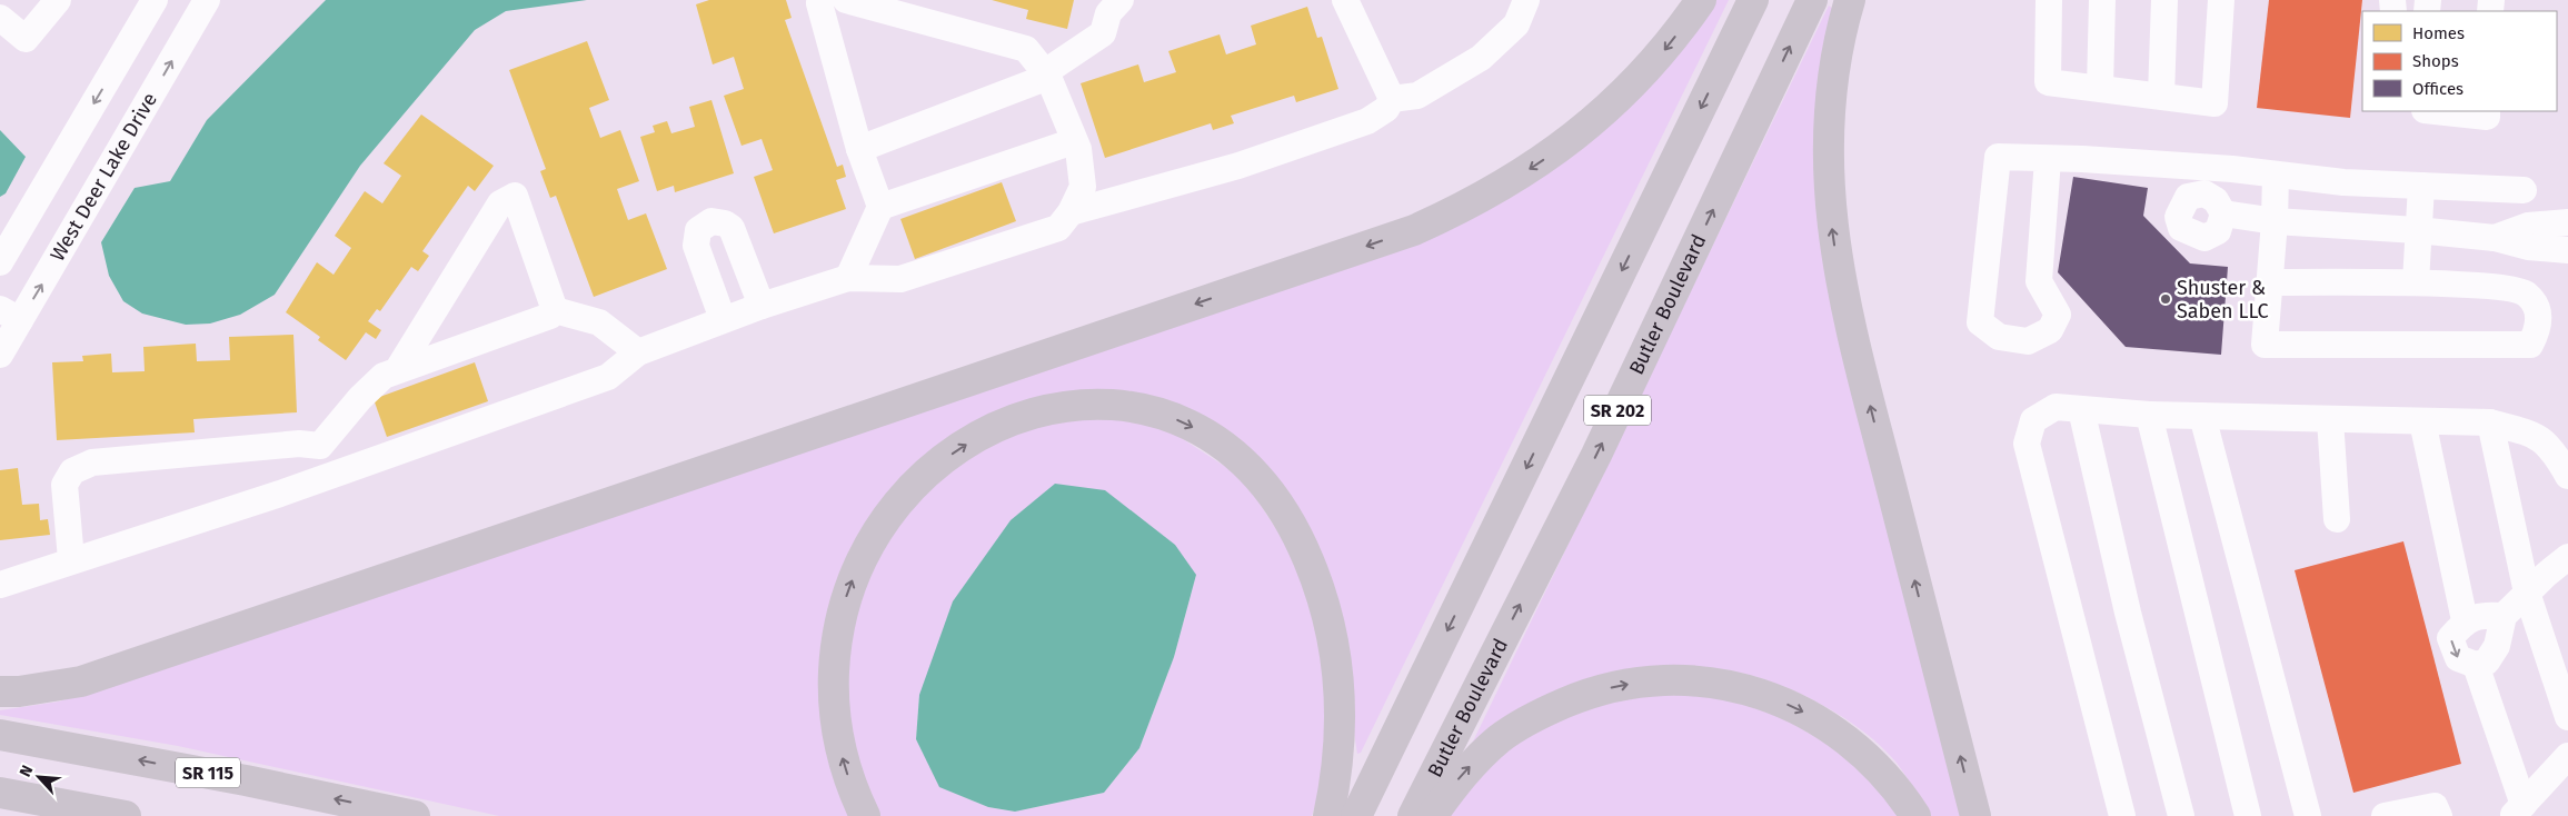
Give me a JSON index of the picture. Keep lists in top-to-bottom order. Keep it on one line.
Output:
{"streets":{"highway":["Butler Boulevard","SR 202","SR 115"],"street":["West Deer Lake Drive"]},"places":["Shuster & Saben LLC"],"legend":["Homes","Shops","Offices"],"north":"top left"}
